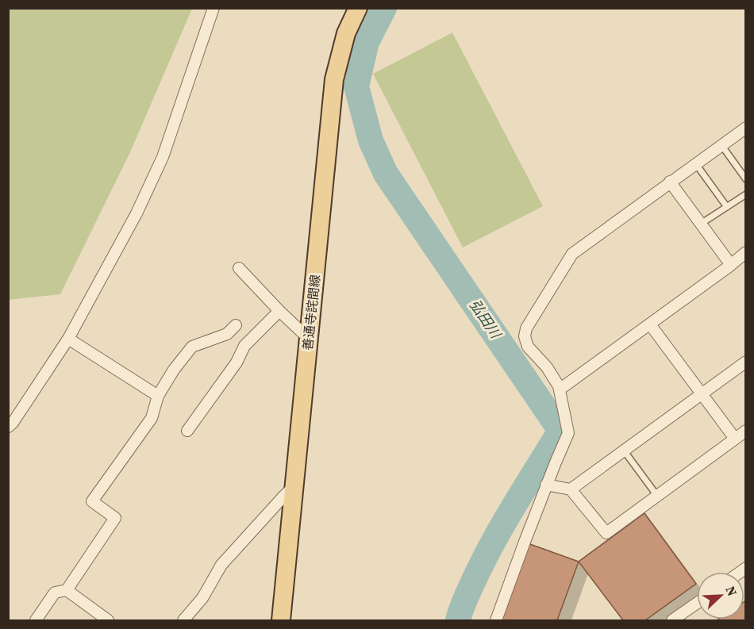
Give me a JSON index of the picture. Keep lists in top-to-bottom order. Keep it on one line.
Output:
{"streets":{"main road":["善通寺詫間線"]},"water":["弘田川"],"north":"top right"}
